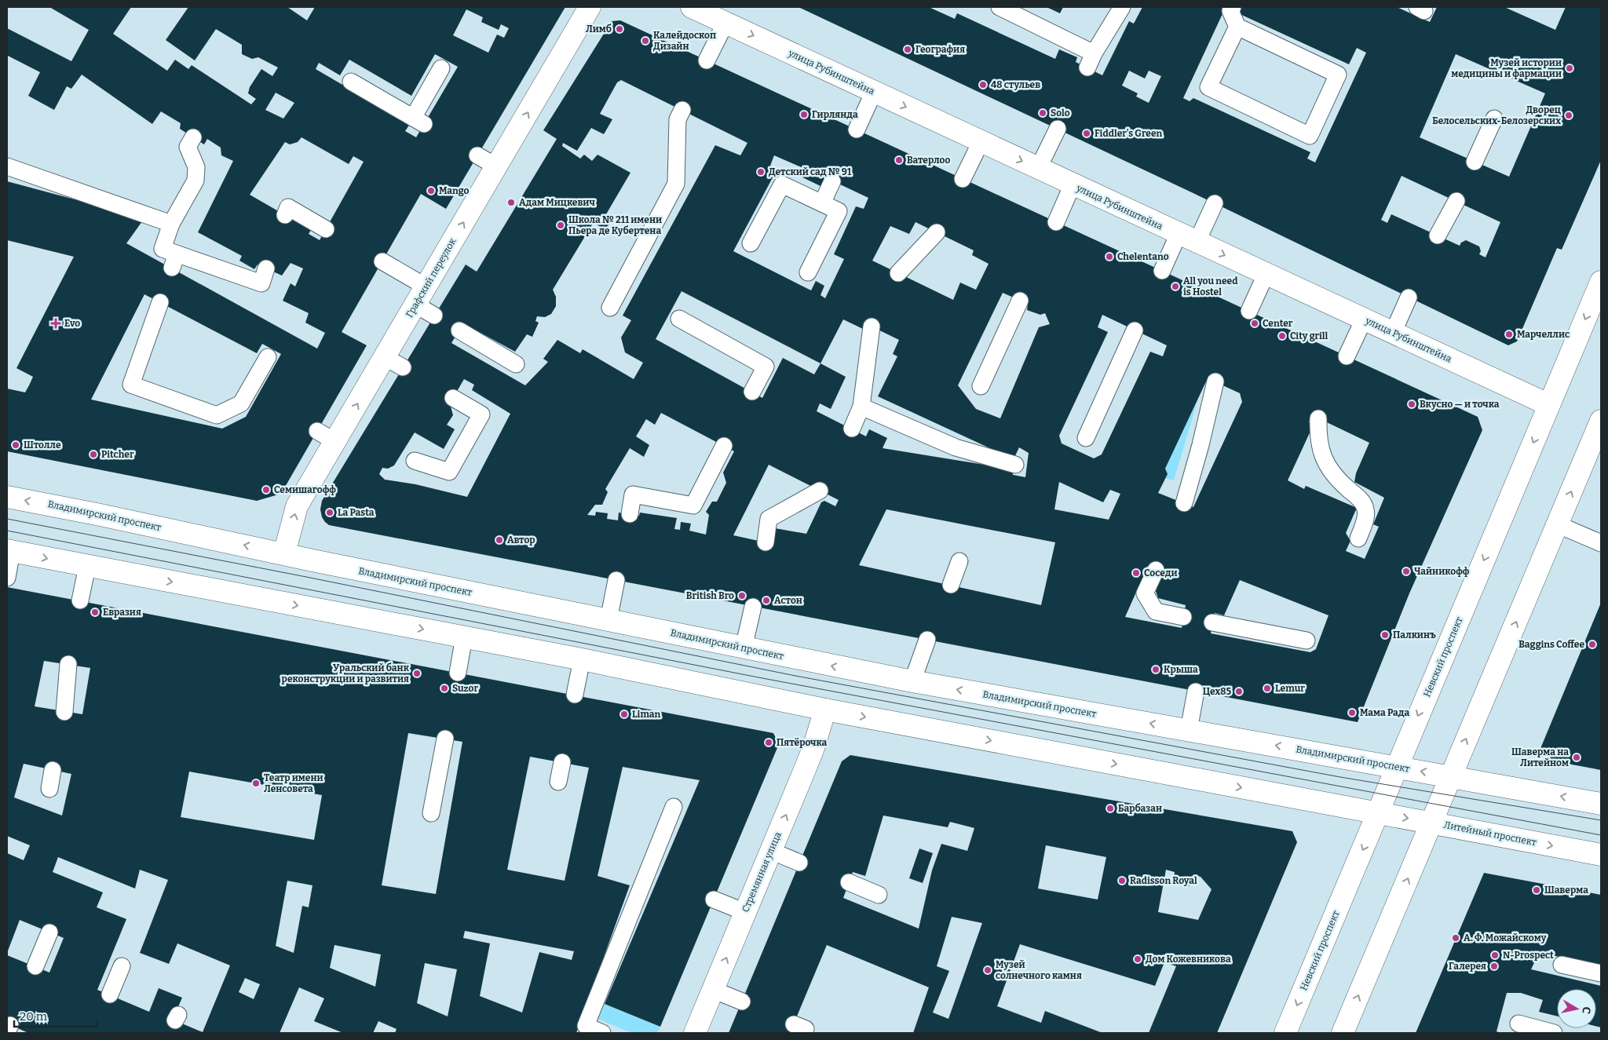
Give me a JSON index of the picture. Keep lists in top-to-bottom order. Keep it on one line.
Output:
{"streets":{"main road":["улица Рубинштейна","Графский переулок","Владимирский проспект","Невский проспект","Литейный проспект","Стремянная улица"]},"crossings":[["улица Рубинштейна","Невский проспект"],["Графский переулок","Владимирский проспект"],["Владимирский проспект","Невский проспект"],["Невский проспект","Литейный проспект"]],"one_way":["улица Рубинштейна","Графский переулок","Стремянная улица"],"places":{"other":["Лимб","Калейдоскоп Дизайн","География","Музей истории медицины и фармации","48 стульев","Solo","Гирлянда","Дворец Белосельских-Белозерских","Fiddler's Green","Ватерлоо","Детский сад № 91","Mango","Адам Мицкевич","Школа № 211 имени Пьера де Кубертена","Chelentano","All you need is Hostel","Center","Марчеллис","City grill","Вкусно — и точка","Штолле","Pitcher","Семишагофф","La Pasta","Автор","Чайникофф","Соседи","British Bro","Астон","Евразия","Палкинъ","Baggins Coffee","Крыша","Уральский банк реконструкции и развития","Suzor","Lemur","Цех85","Мама Рада","Liman","Пятёрочка","Шаверма на Литейном","Театр имени Ленсовета","Барбазан","Radisson Royal","Шаверма","А. Ф. Можайскому","N-Prospect","Дом Кожевникова","Галерея","Музей солнечного камня"],"health":["Evo"]},"scale_bar":"20 m","north":"right"}
